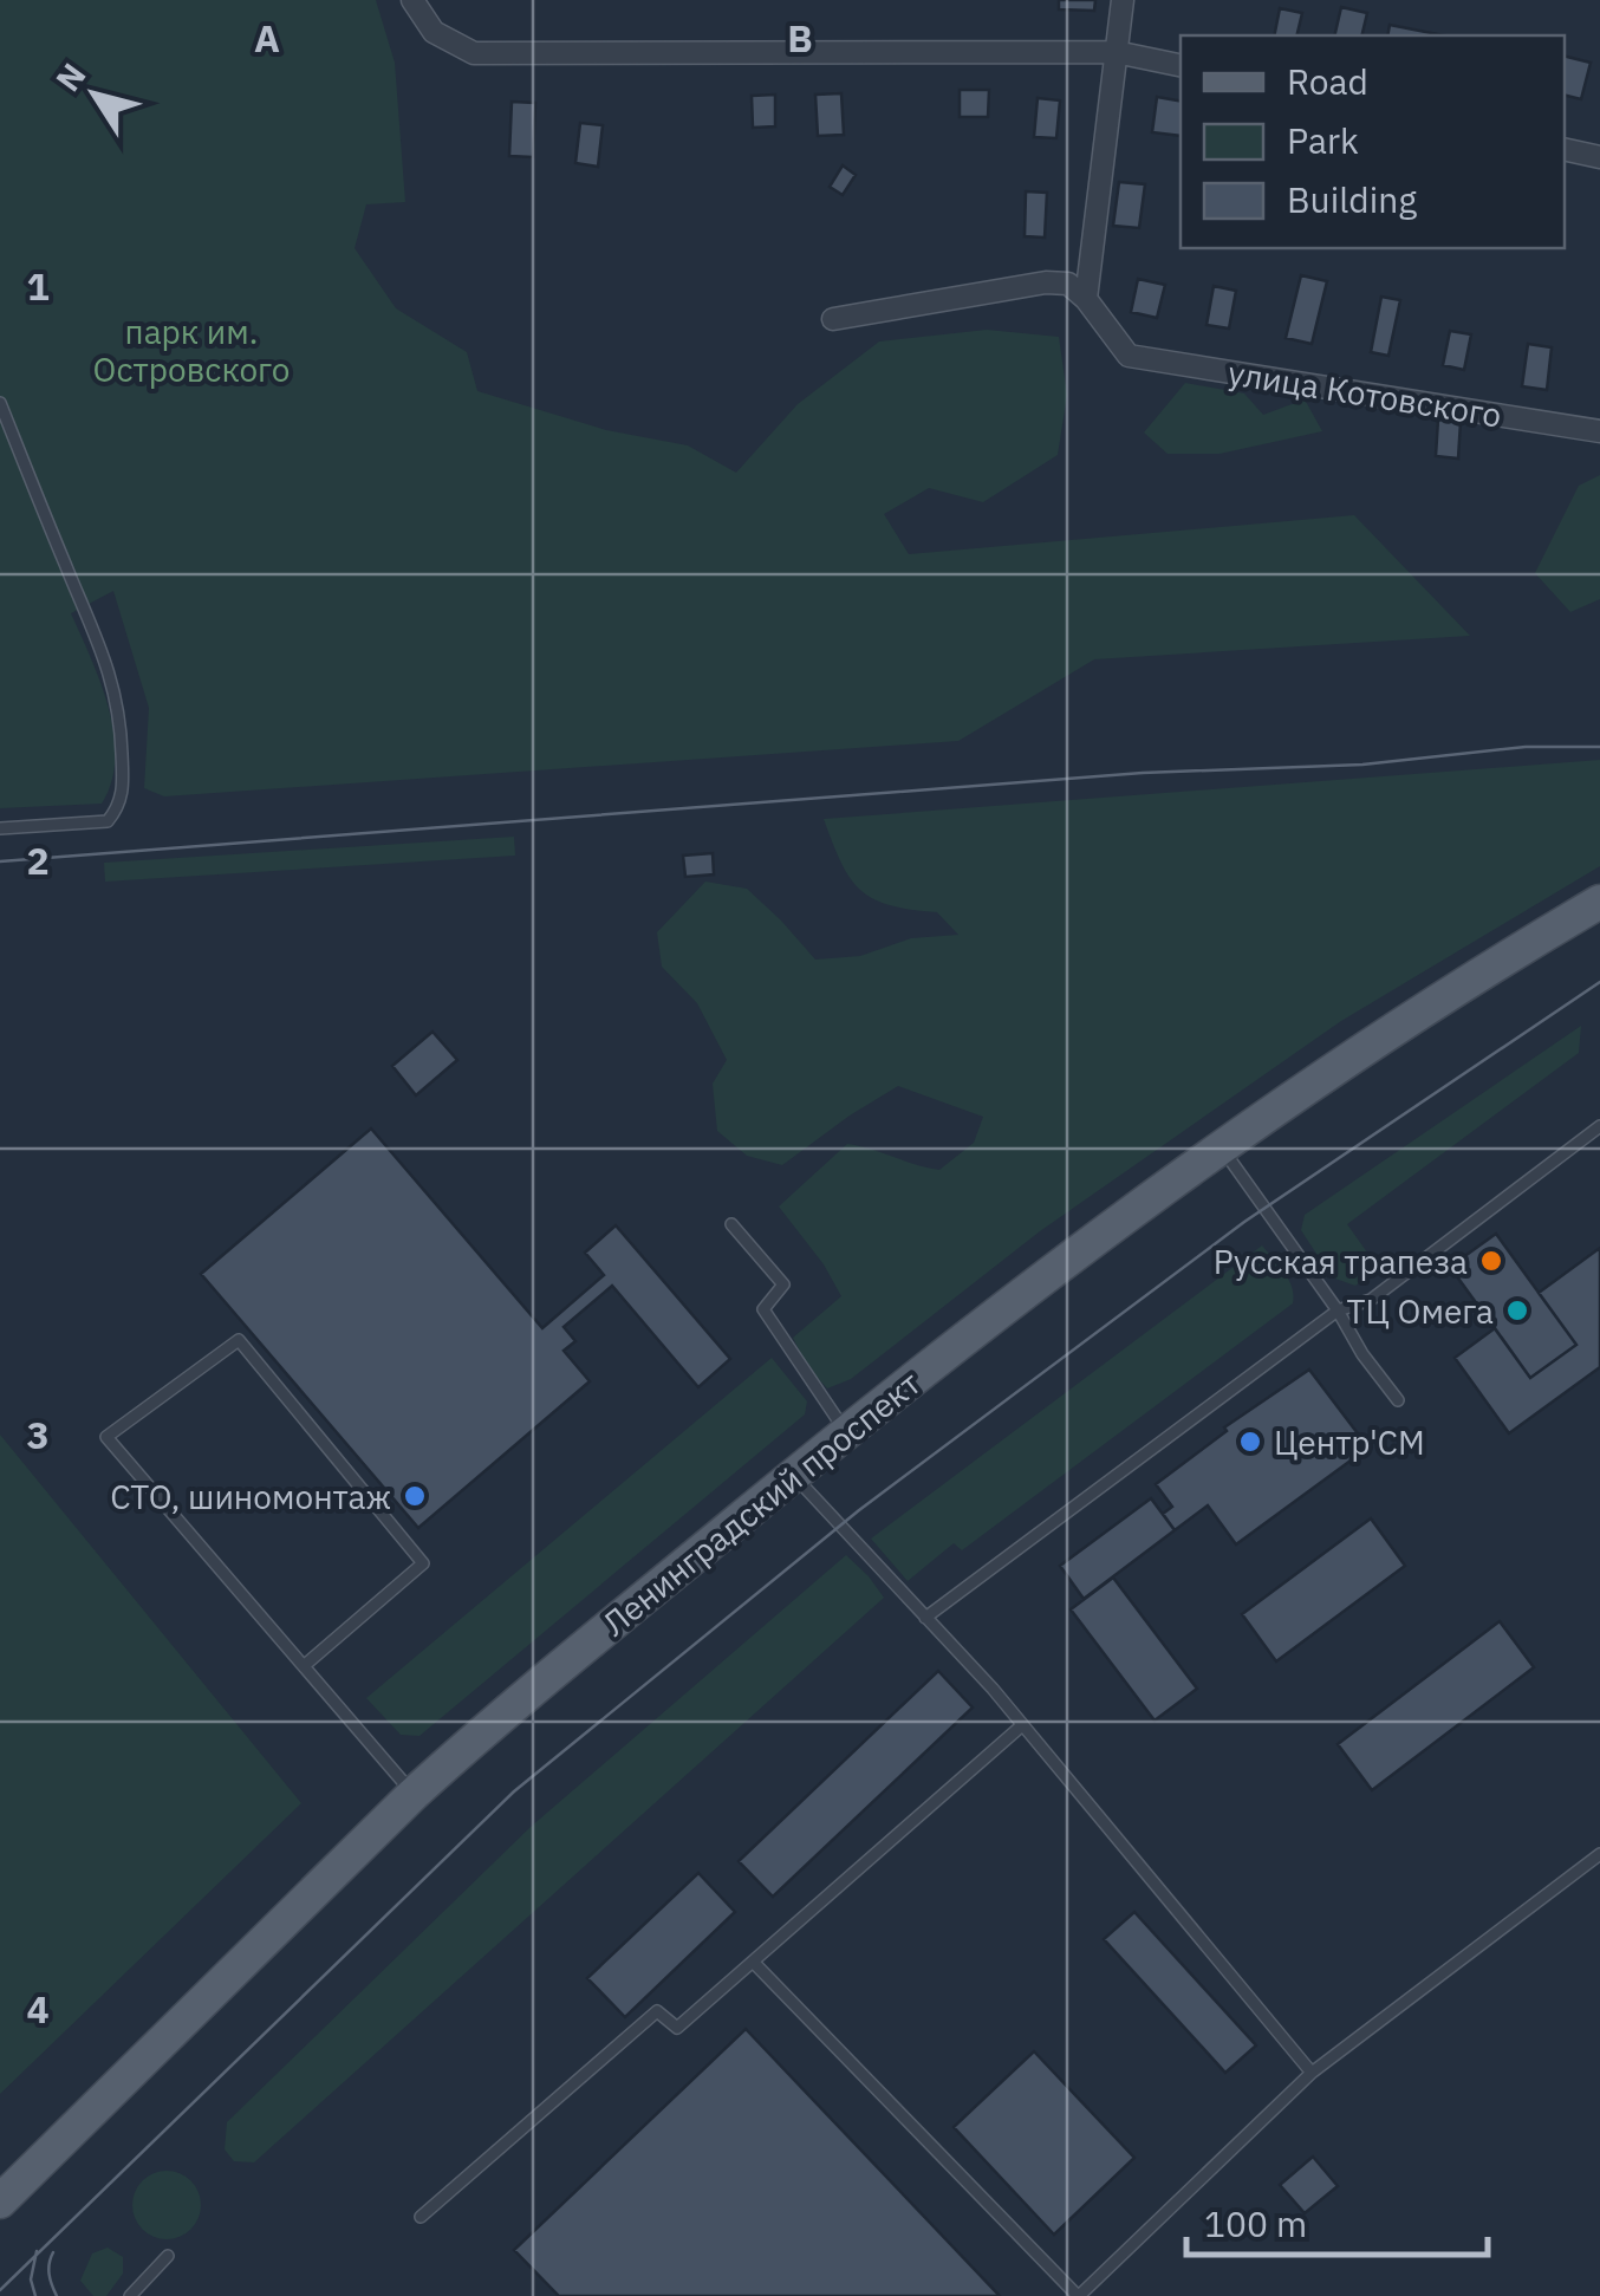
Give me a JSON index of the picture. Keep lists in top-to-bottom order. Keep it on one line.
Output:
{"streets":{"main road":["Ленинградский проспект"],"street":["улица Котовского"]},"parks":["парк им. Островского"],"places":["Русская трапеза","ТЦ Омега","Центр'СМ","СТО, шиномонтаж"],"legend":["Road","Park","Building"],"scale_bar":"100 m","north":"top left","grid":{"columns":["A","B"],"rows":["1","2","3","4"]}}
